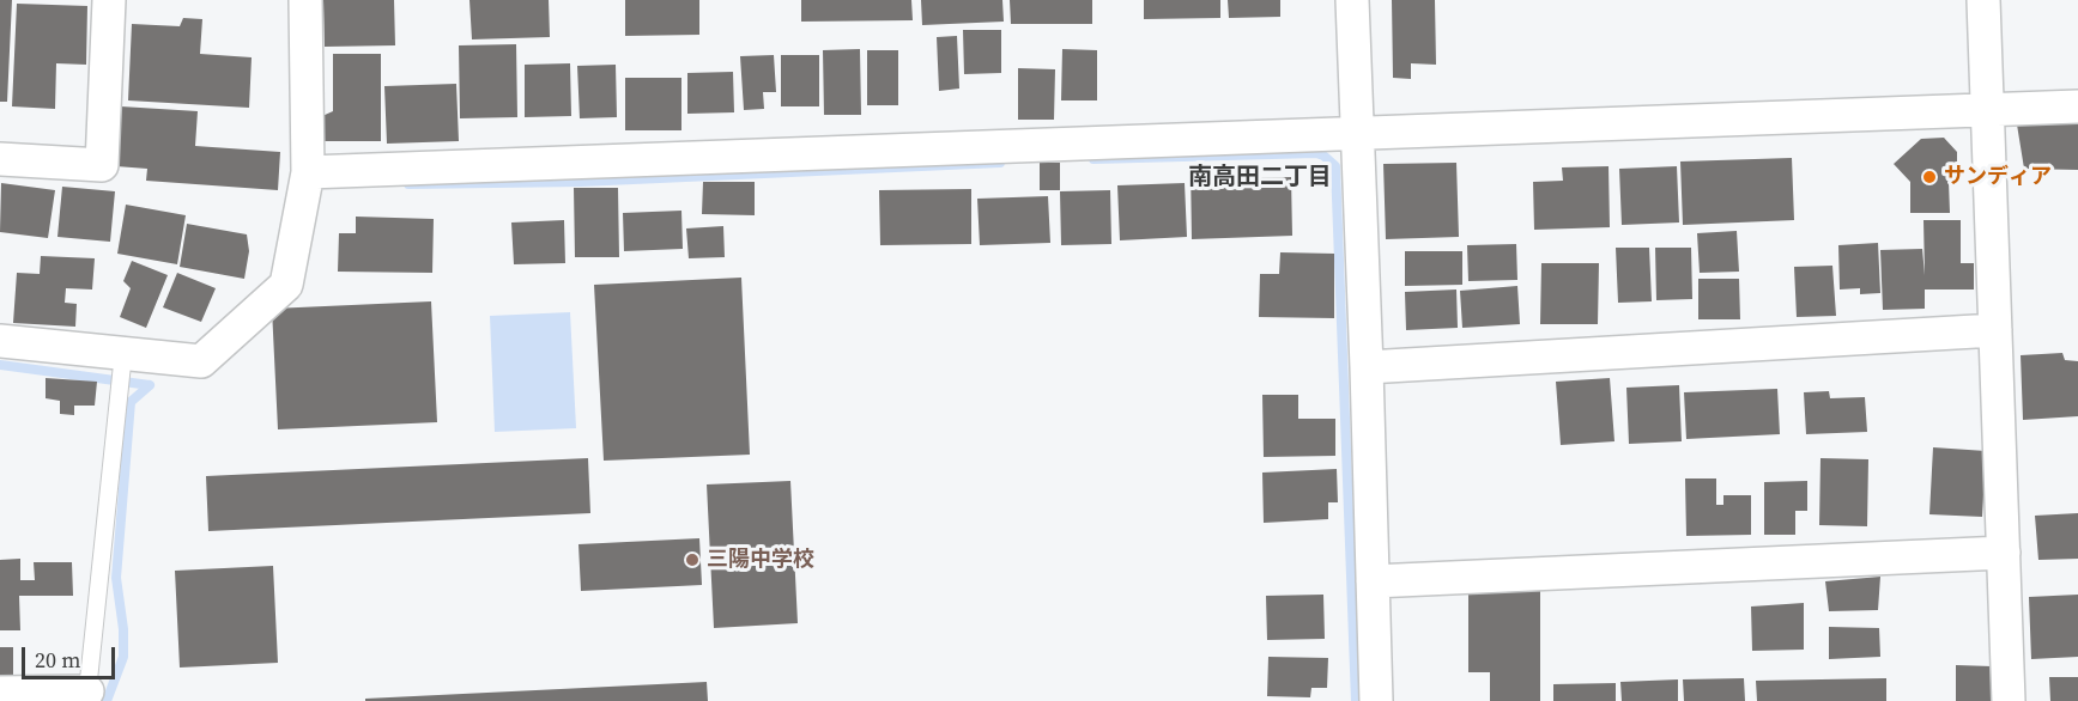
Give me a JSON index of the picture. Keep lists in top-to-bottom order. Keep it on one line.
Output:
{"districts":["南高田二丁目"],"places":["サンディア","三陽中学校"],"scale_bar":"20 m"}
